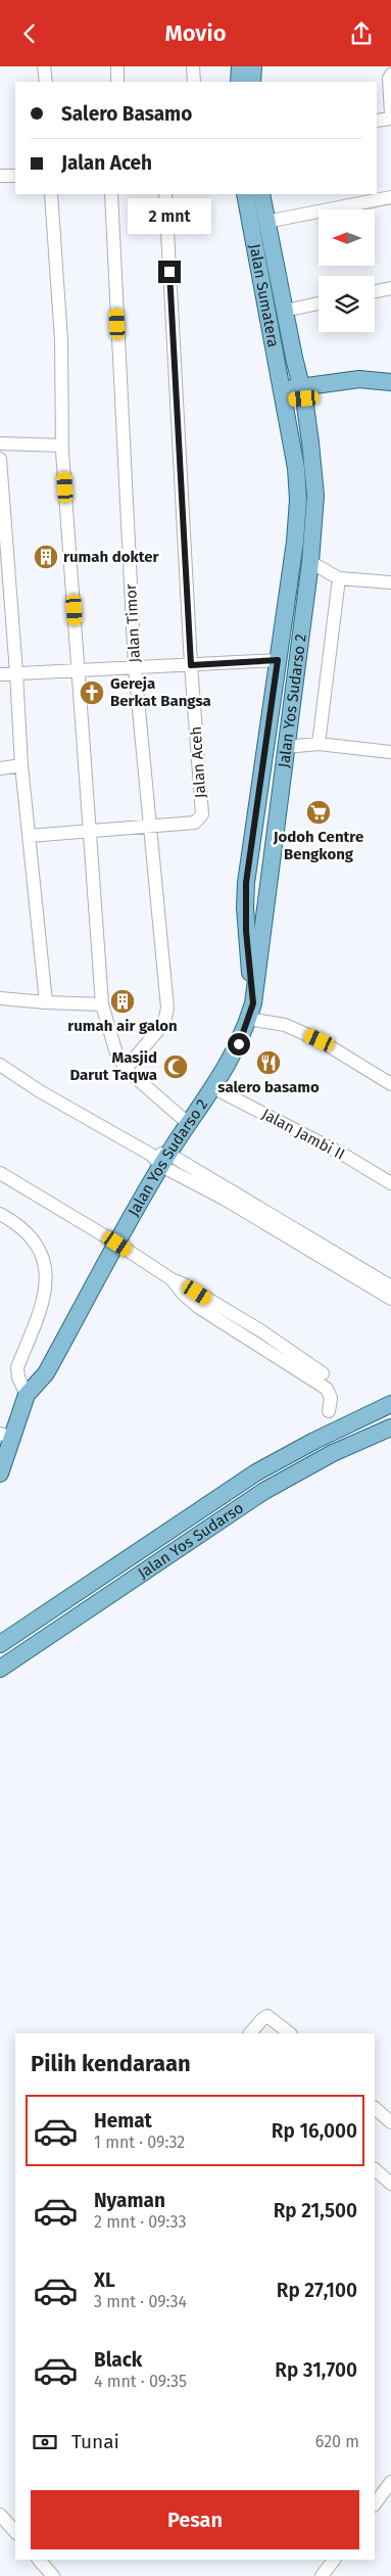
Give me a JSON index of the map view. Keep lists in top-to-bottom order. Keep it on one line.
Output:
{"streets":{"main road":["Jalan Sumatera","Jalan Yos Sudarso 2","Jalan Yos Sudarso"],"street":["Jalan Timor","Jalan Aceh","Jalan Jambi II"]},"crossings":[["Jalan Sumatera","Jalan Yos Sudarso 2"],["Jalan Timor","Jalan Aceh"],["Jalan Yos Sudarso 2","Jalan Jambi II"]],"places":{"building":["rumah dokter","rumah air galon"],"church":["Gereja Berkat Bangsa"],"supermarket":["Jodoh Centre Bengkong"],"restaurant":["salero basamo"],"mosque":["Masjid Darut Taqwa"]},"north":"left","page":{"header":"Movio","banner":["Salero Basamo","Jalan Aceh"],"bubble":"2 mnt","heading":"Pilih kendaraan","list":[{"name":"Hemat","note":"1 mnt · 09:32","value":"Rp 16,000"},{"name":"Nyaman","note":"2 mnt · 09:33","value":"Rp 21,500"},{"name":"XL","note":"3 mnt · 09:34","value":"Rp 27,100"},{"name":"Black","note":"4 mnt · 09:35","value":"Rp 31,700"}],"pay":["Tunai","620 m"],"buttons":"Pesan"}}
